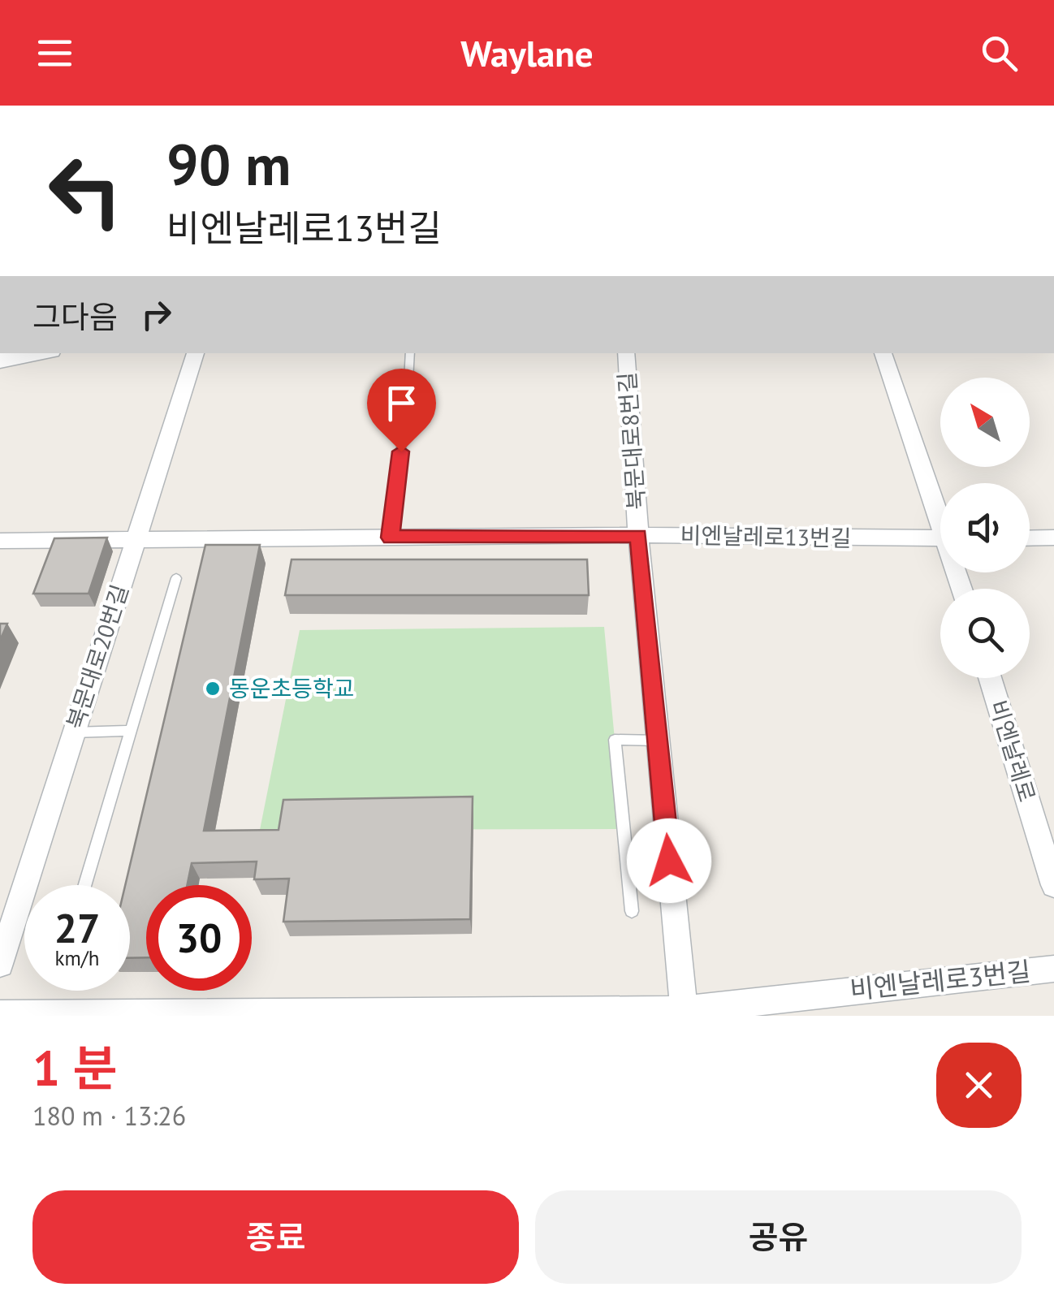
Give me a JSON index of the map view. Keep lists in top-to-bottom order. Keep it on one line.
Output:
{"streets":{"street":["북문대로8번길","비엔날레로13번길","북문대로20번길","비엔날레로","비엔날레로3번길"]},"crossings":[["북문대로8번길","비엔날레로13번길"],["북문대로8번길","비엔날레로3번길"],["비엔날레로13번길","북문대로20번길"]],"places":["동운초등학교"],"north":"top left","page":{"header":"Waylane","turn":["90 m","비엔날레로13번길"],"then":"그다음","speed":"27 km/h","limit":"30","heading":["1 분","180 m · 13:26"],"buttons":["종료","공유"]}}
